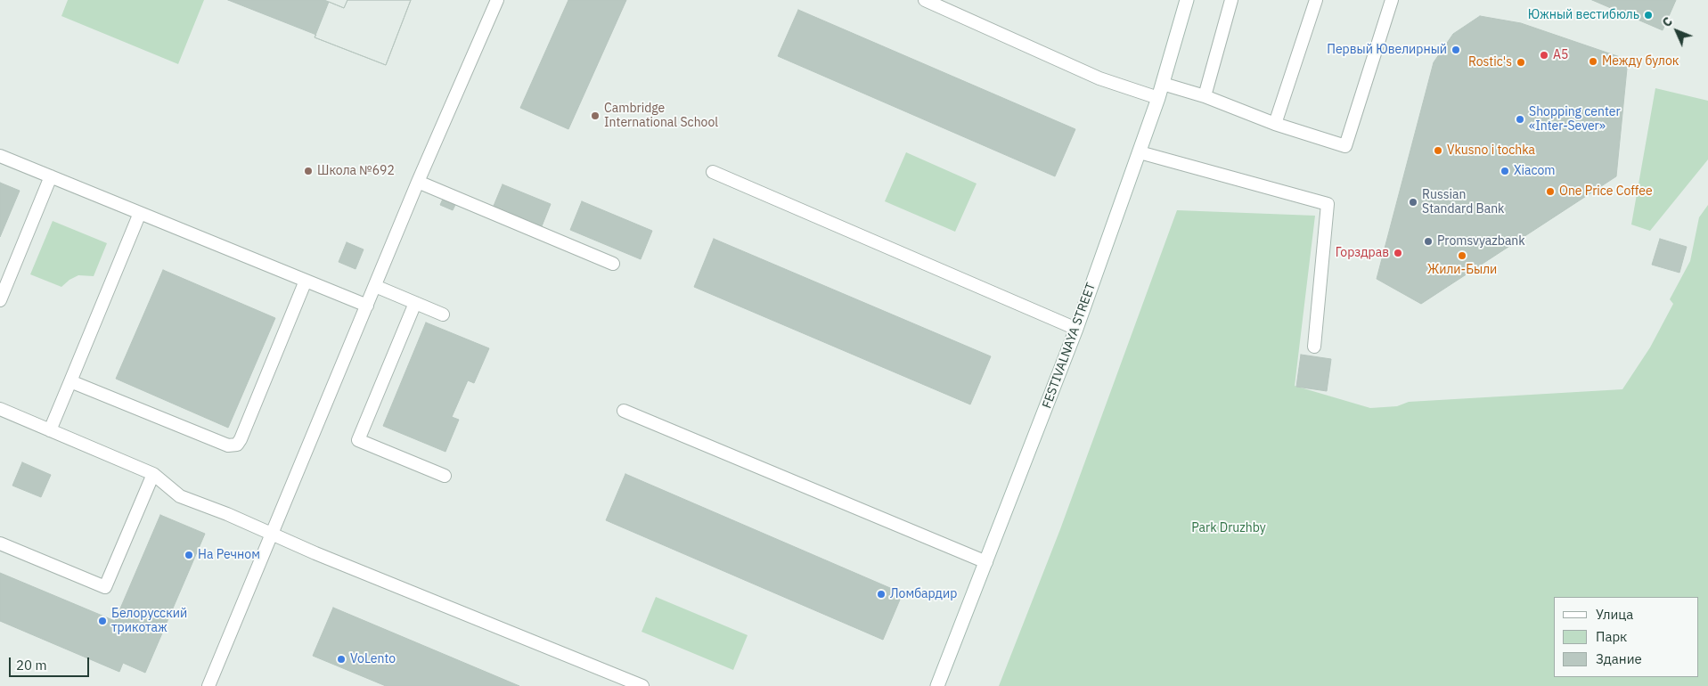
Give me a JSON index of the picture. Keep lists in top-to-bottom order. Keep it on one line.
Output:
{"streets":{"street":["FESTIVALNAYA STREET"]},"parks":["Park Druzhby"],"places":["Южный вестибюль","Первый Ювелирный","А5","Между булок","Rostic's","Cambridge International School","Shopping center «Inter-Sever»","Vkusno i tochka","Школа №692","Xiacom","One Price Coffee","Russian Standard Bank","Promsvyazbank","Горздрав","Жили-Были","На Речном","Ломбардир","Белорусский трикотаж","VoLento"],"legend":["Улица","Парк","Здание"],"scale_bar":"20 m","north":"top left"}
